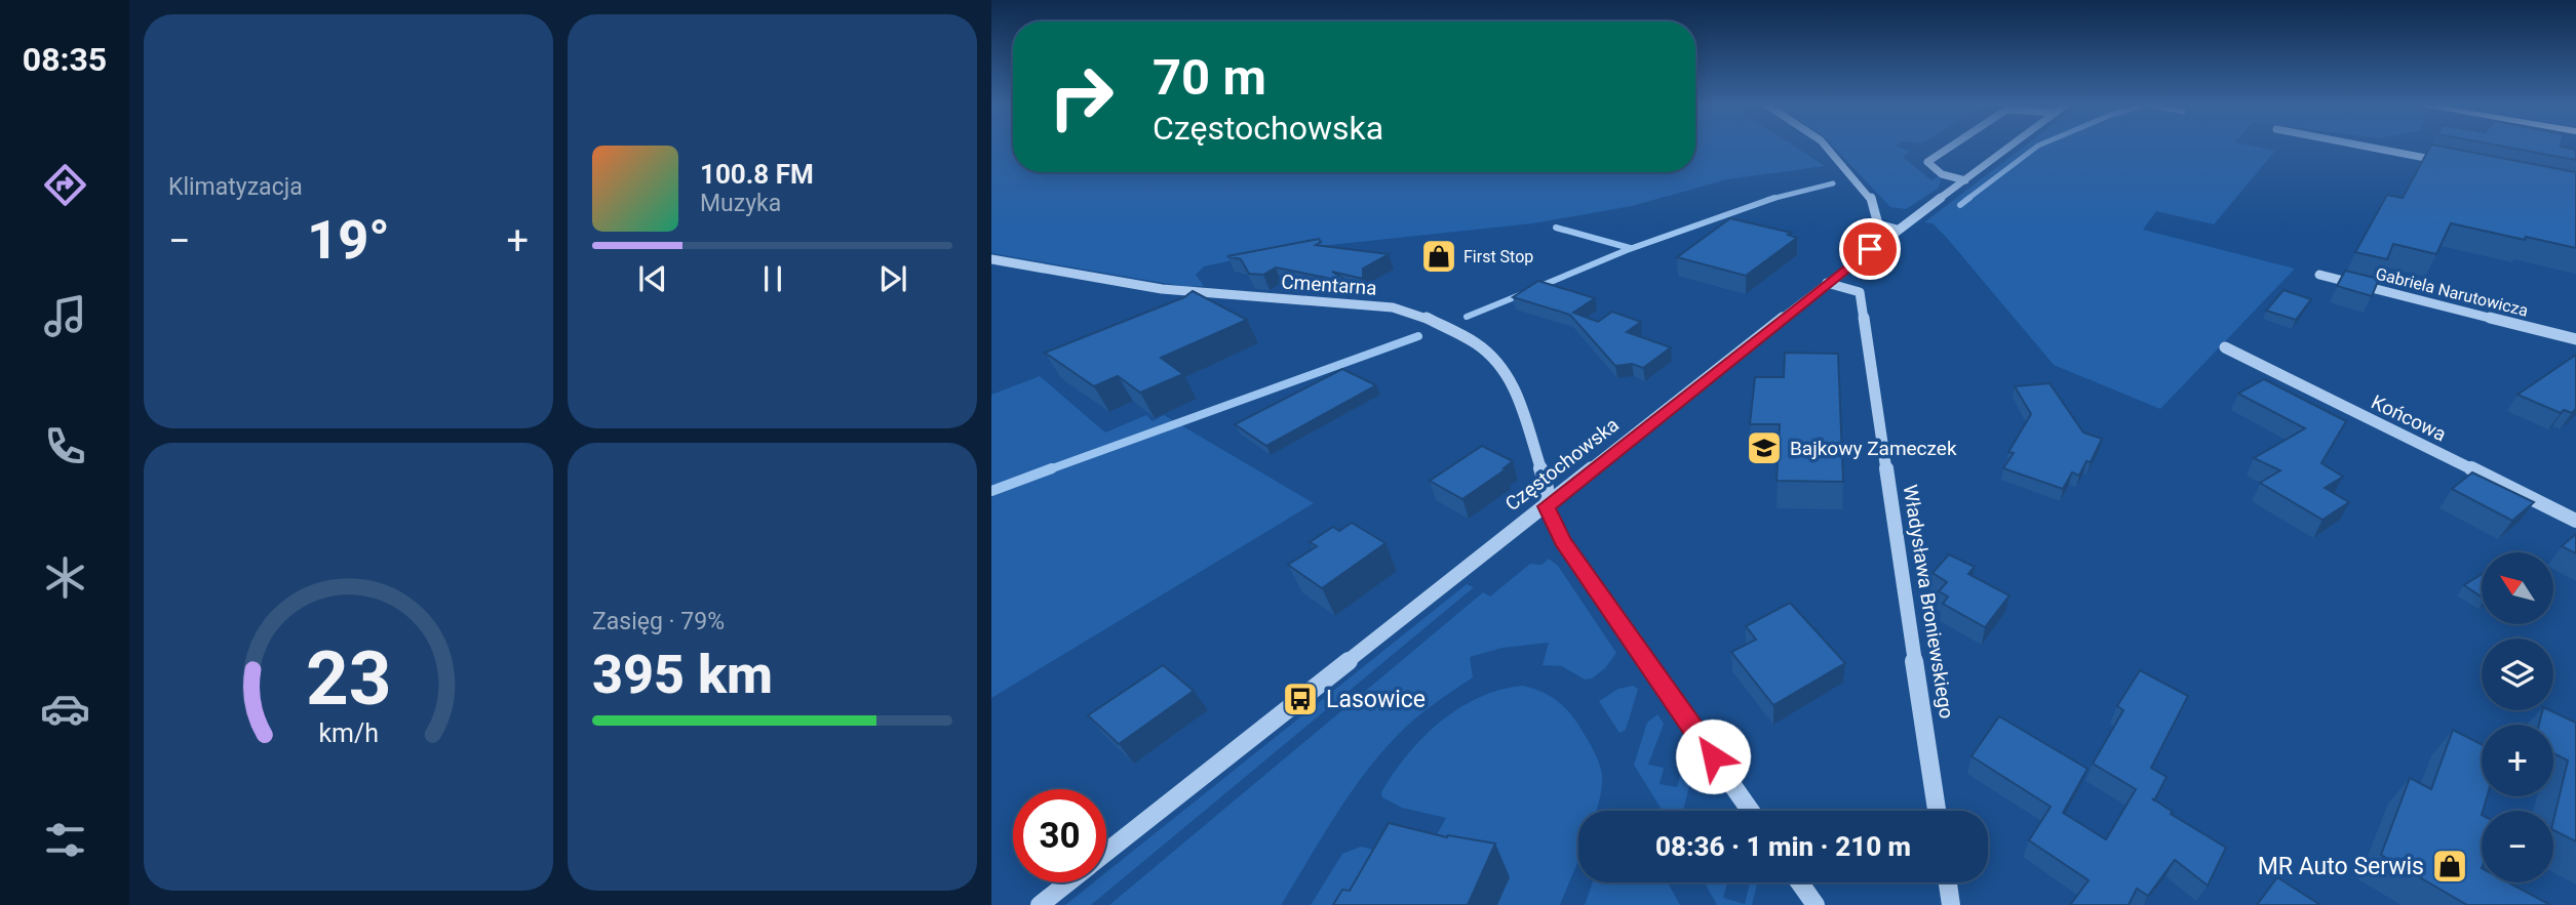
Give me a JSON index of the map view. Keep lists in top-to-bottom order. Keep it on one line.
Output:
{"streets":{"street":["Cmentarna","Gabriela Narutowicza","Końcowa","Częstochowska","Władysława Broniewskiego"]},"crossings":[["Cmentarna","Częstochowska"],["Częstochowska","Władysława Broniewskiego"]],"places":{"shop":["First Stop","MR Auto Serwis"],"school or university":["Bajkowy Zameczek"],"bus stop":["Lasowice"]},"north":"top left","page":{"tabs":"08:35","tile":["Klimatyzacja",["Zasięg · 79%","395 km"]],"turn":["70 m","Częstochowska"],"song":["100.8 FM","Muzyka"],"heat":["−","19°","+"],"map_buttons":["+","−"],"limit":"30","trip":"08:36 · 1 min · 210 m","gauge":["23","km/h"]}}
